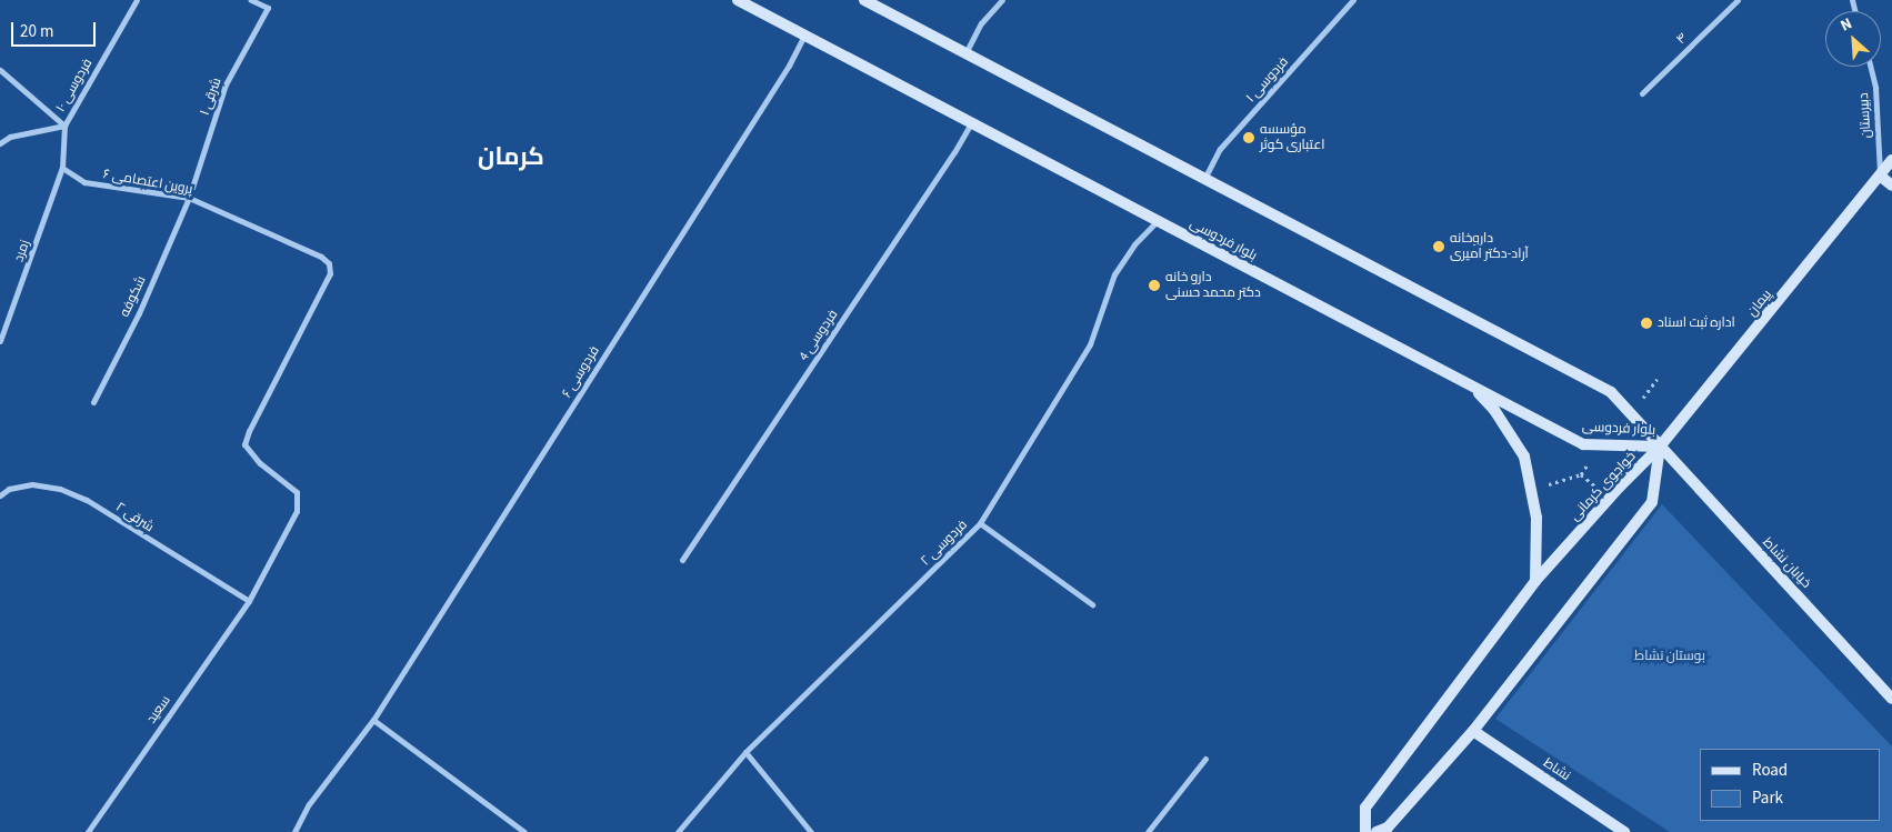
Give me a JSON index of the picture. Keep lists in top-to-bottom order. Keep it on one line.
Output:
{"streets":{"main road":["بلوار فردوسی","پیمان","خواجوی کرمانی","خیابان نشاط","نشاط"],"street":["۴","فردوسی ۱","فردوسی ۱۰","شرقی ۱","دبیرستان","پروین اعتصامی ۶","زمرد","شکوفه","فردوسی 4","فردوسی ۶","شرقی ۲","فردوسی ۲","سعید"]},"crossings":[["فردوسی ۱","بلوار فردوسی"],["شرقی ۱","پروین اعتصامی ۶"],["شرقی ۱","شکوفه"],["دبیرستان","پیمان"],["پروین اعتصامی ۶","زمرد"],["پروین اعتصامی ۶","شکوفه"],["پروین اعتصامی ۶","سعید"],["بلوار فردوسی","پیمان"],["بلوار فردوسی","فردوسی 4"],["بلوار فردوسی","فردوسی ۶"],["بلوار فردوسی","خواجوی کرمانی"],["بلوار فردوسی","فردوسی ۲"],["بلوار فردوسی","خیابان نشاط"],["پیمان","خواجوی کرمانی"],["پیمان","خیابان نشاط"],["خواجوی کرمانی","خیابان نشاط"],["خواجوی کرمانی","نشاط"],["شرقی ۲","سعید"]],"districts":["کرمان"],"parks":["بوستان نشاط"],"places":["مؤسسه اعتباری کوثر","داروخانه آراد-دکتر امیری","دارو خانه دکتر محمد حسنی","اداره ثبت اسناد"],"legend":["Road","Park"],"scale_bar":"20 m","north":"top left"}
